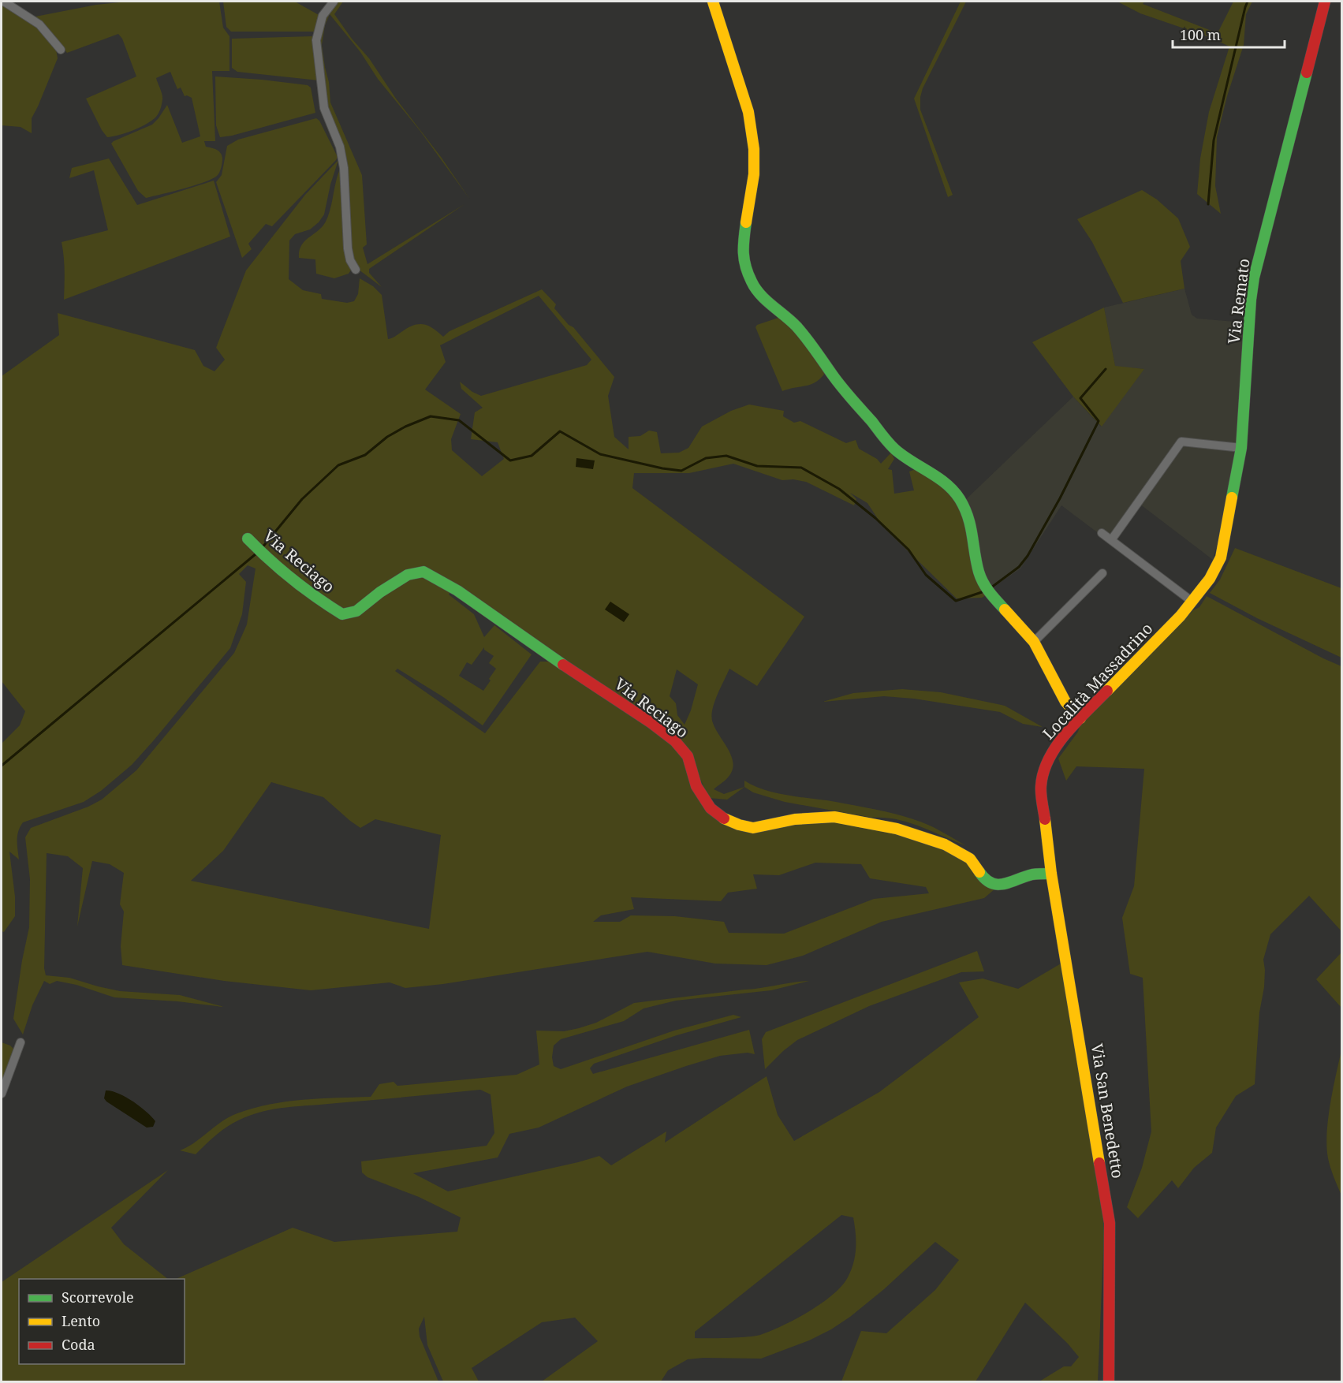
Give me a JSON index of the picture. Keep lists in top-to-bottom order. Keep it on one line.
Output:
{"streets":{"street":["Via Remato","Via Reciago","Località Massadrino","Via San Benedetto"]},"crossings":[["Via Remato","Località Massadrino"],["Via Reciago","Località Massadrino"],["Via Reciago","Via San Benedetto"],["Località Massadrino","Via San Benedetto"]],"legend":["Scorrevole","Lento","Coda"],"scale_bar":"100 m"}
